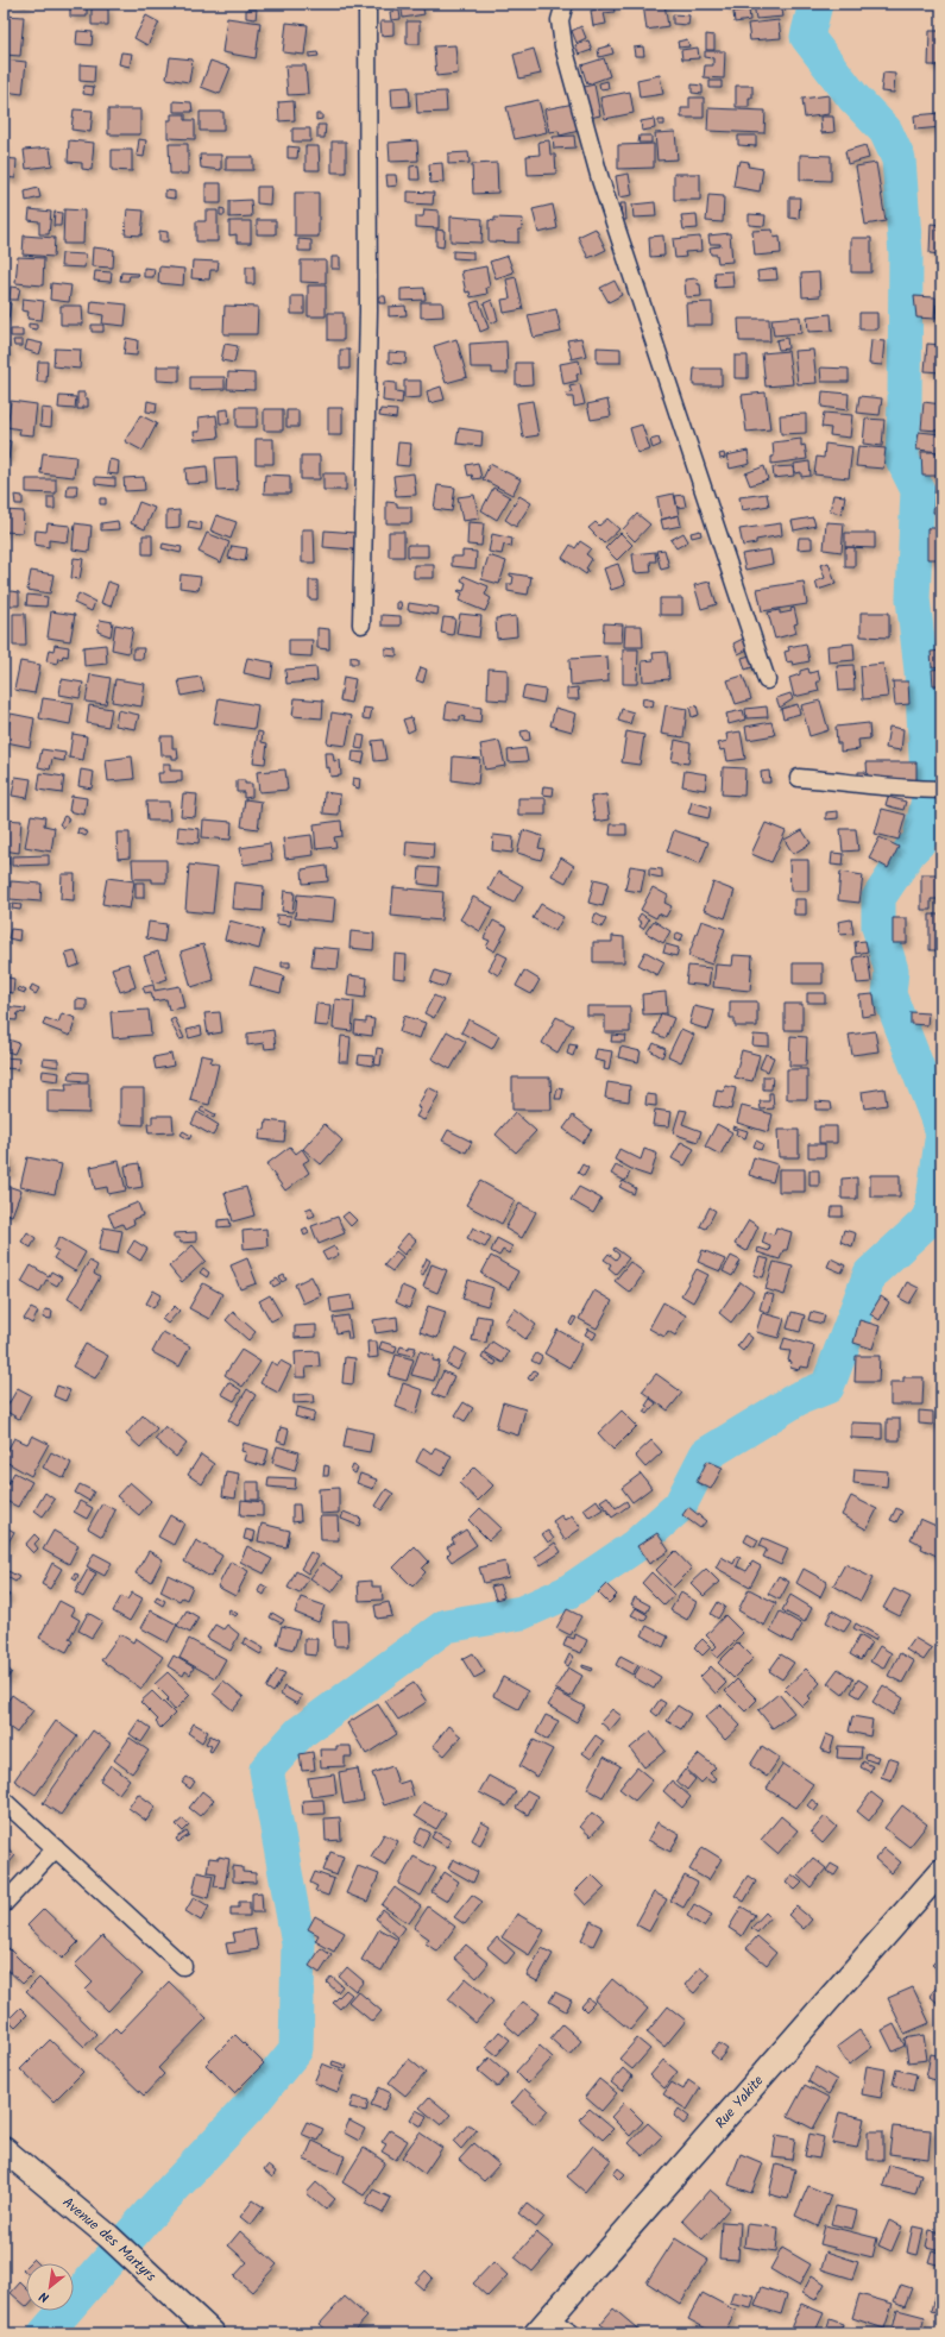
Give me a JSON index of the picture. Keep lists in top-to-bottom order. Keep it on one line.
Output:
{"streets":{"main road":["Rue Yakite","Avenue des Martyrs"]},"north":"bottom left"}
